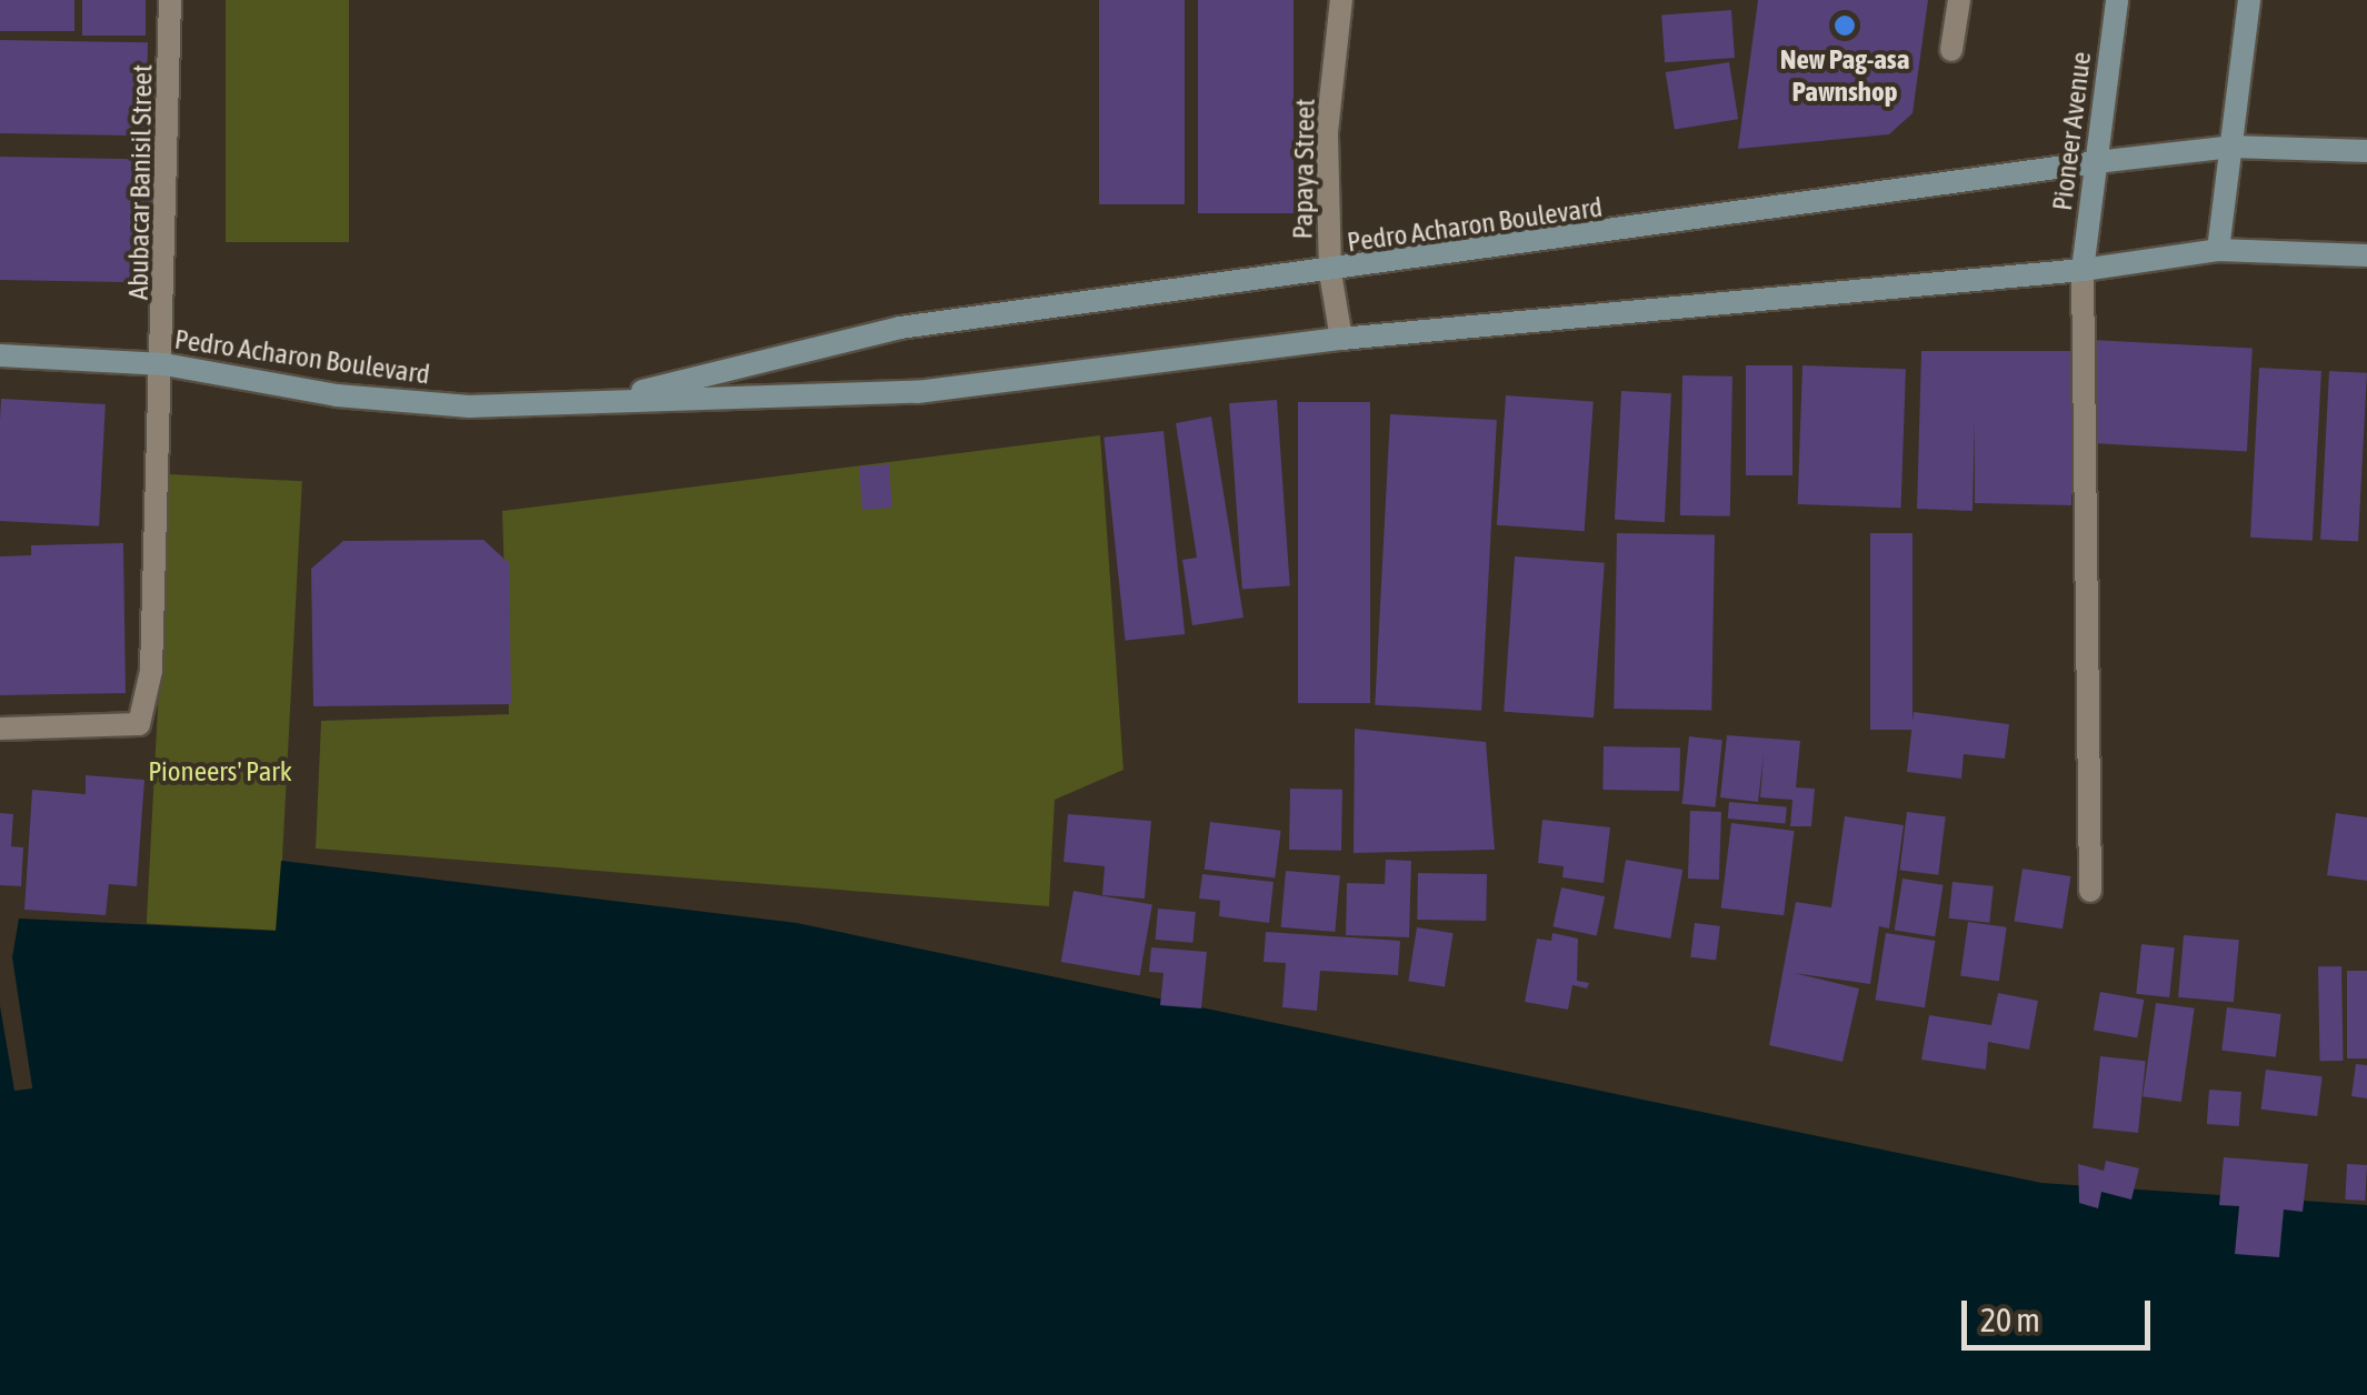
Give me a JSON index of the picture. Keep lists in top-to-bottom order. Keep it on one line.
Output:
{"streets":{"main road":["Pioneer Avenue","Pedro Acharon Boulevard"],"street":["Papaya Street","Abubacar Banisil Street"]},"crossings":[["Pioneer Avenue","Pedro Acharon Boulevard"],["Papaya Street","Pedro Acharon Boulevard"],["Abubacar Banisil Street","Pedro Acharon Boulevard"]],"parks":["Pioneers' Park"],"places":["New Pag-asa Pawnshop"],"scale_bar":"20 m"}
